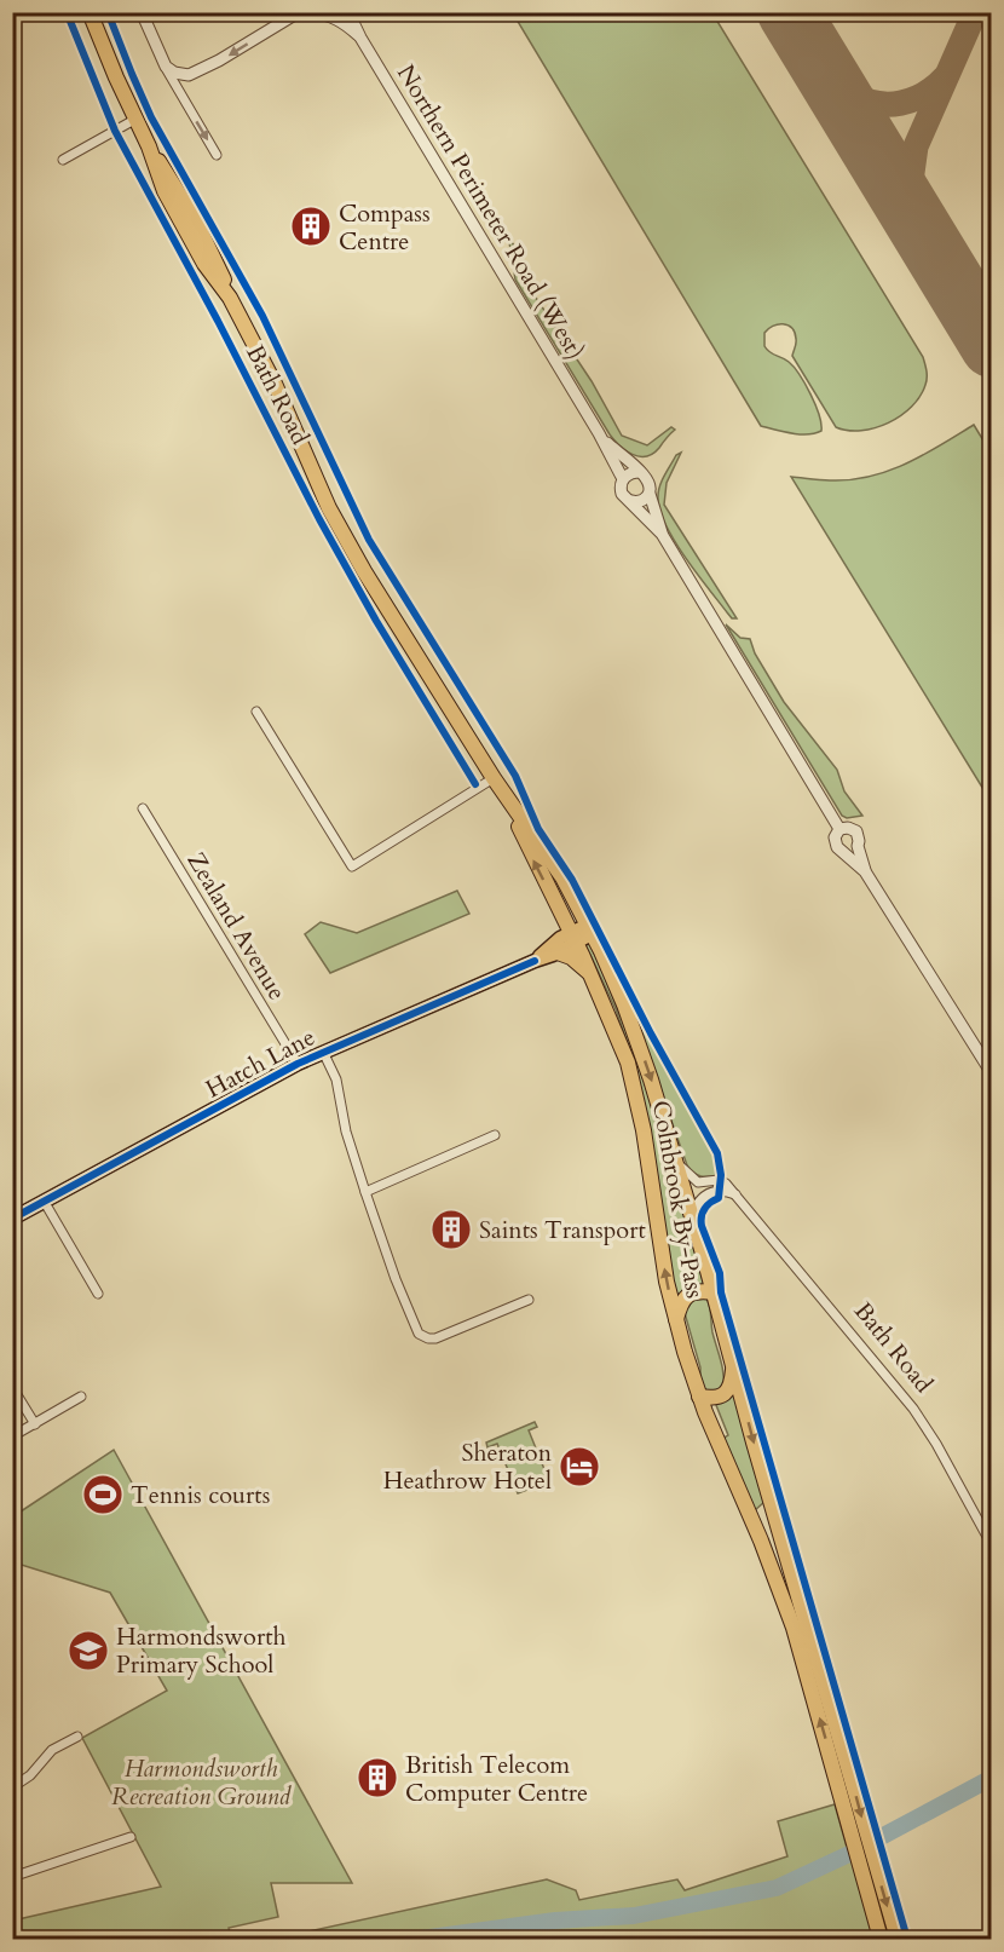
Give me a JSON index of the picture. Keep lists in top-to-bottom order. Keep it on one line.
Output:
{"streets":{"highway":["Bath Road","Colnbrook By-Pass"],"main road":["Hatch Lane"],"street":["Northern Perimeter Road (West)","Zealand Avenue"]},"crossings":[["Bath Road","Colnbrook By-Pass"],["Zealand Avenue","Hatch Lane"],["Hatch Lane","Colnbrook By-Pass"]],"parks":["Harmondsworth Recreation Ground"],"places":{"building":["Compass Centre","Saints Transport","British Telecom Computer Centre"],"hotel":["Sheraton Heathrow Hotel"],"sports":["Tennis courts"],"school or university":["Harmondsworth Primary School"]}}
